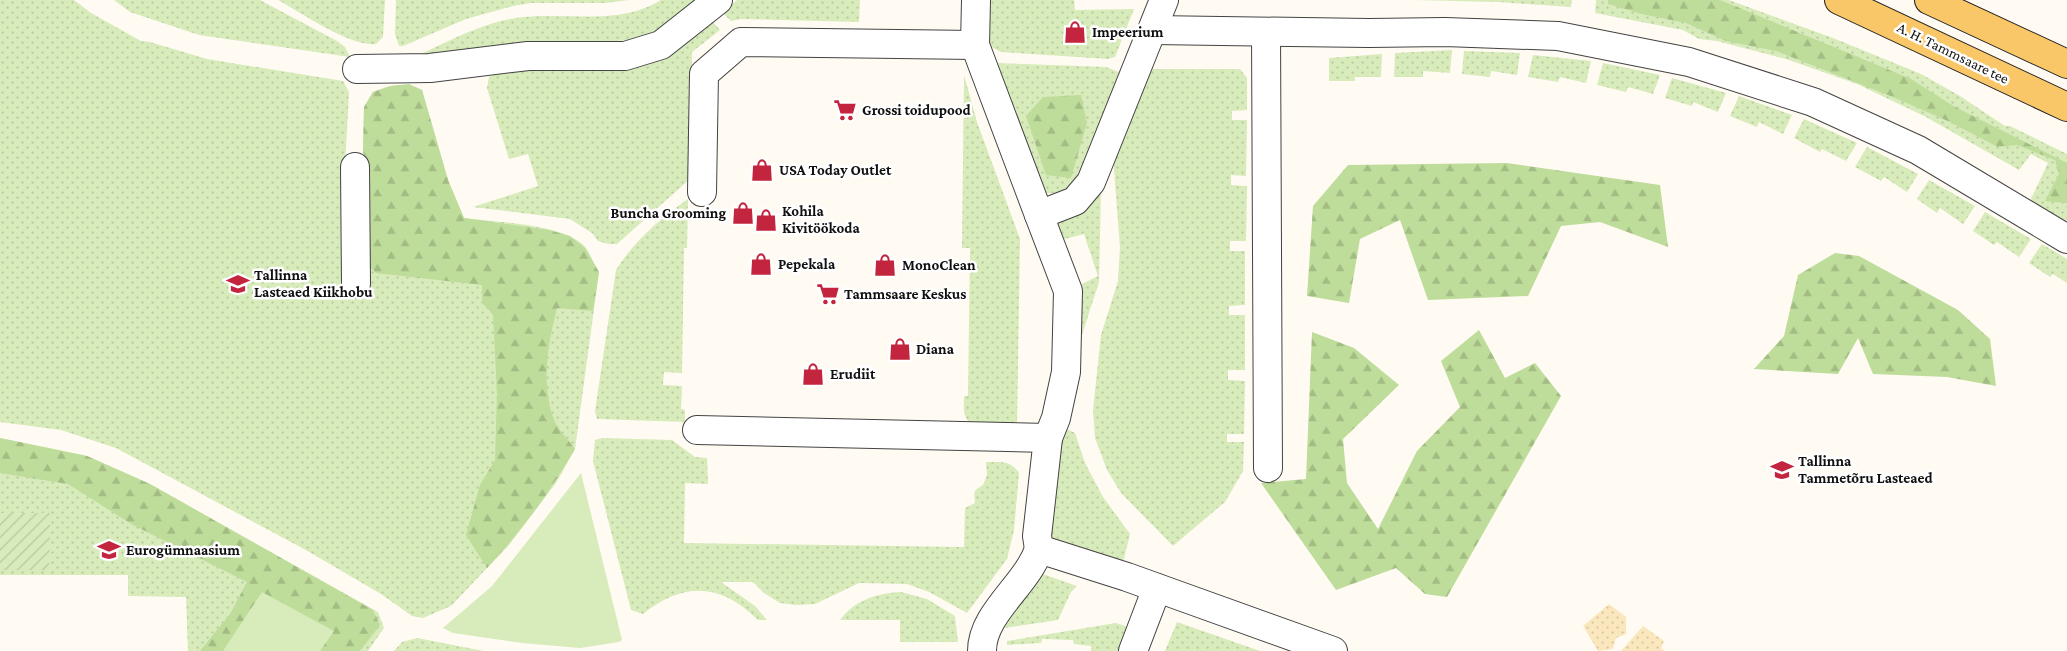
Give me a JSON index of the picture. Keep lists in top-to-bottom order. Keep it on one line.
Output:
{"streets":{"main road":["A. H. Tammsaare tee"]},"places":{"shop":["Impeerium","USA Today Outlet","Buncha Grooming","Kohila Kivitöökoda","Pepekala","MonoClean","Diana","Erudiit"],"supermarket":["Grossi toidupood","Tammsaare Keskus"],"school or university":["Tallinna Lasteaed Kiikhobu","Tallinna Tammetõru Lasteaed","Eurogümnaasium"]}}
